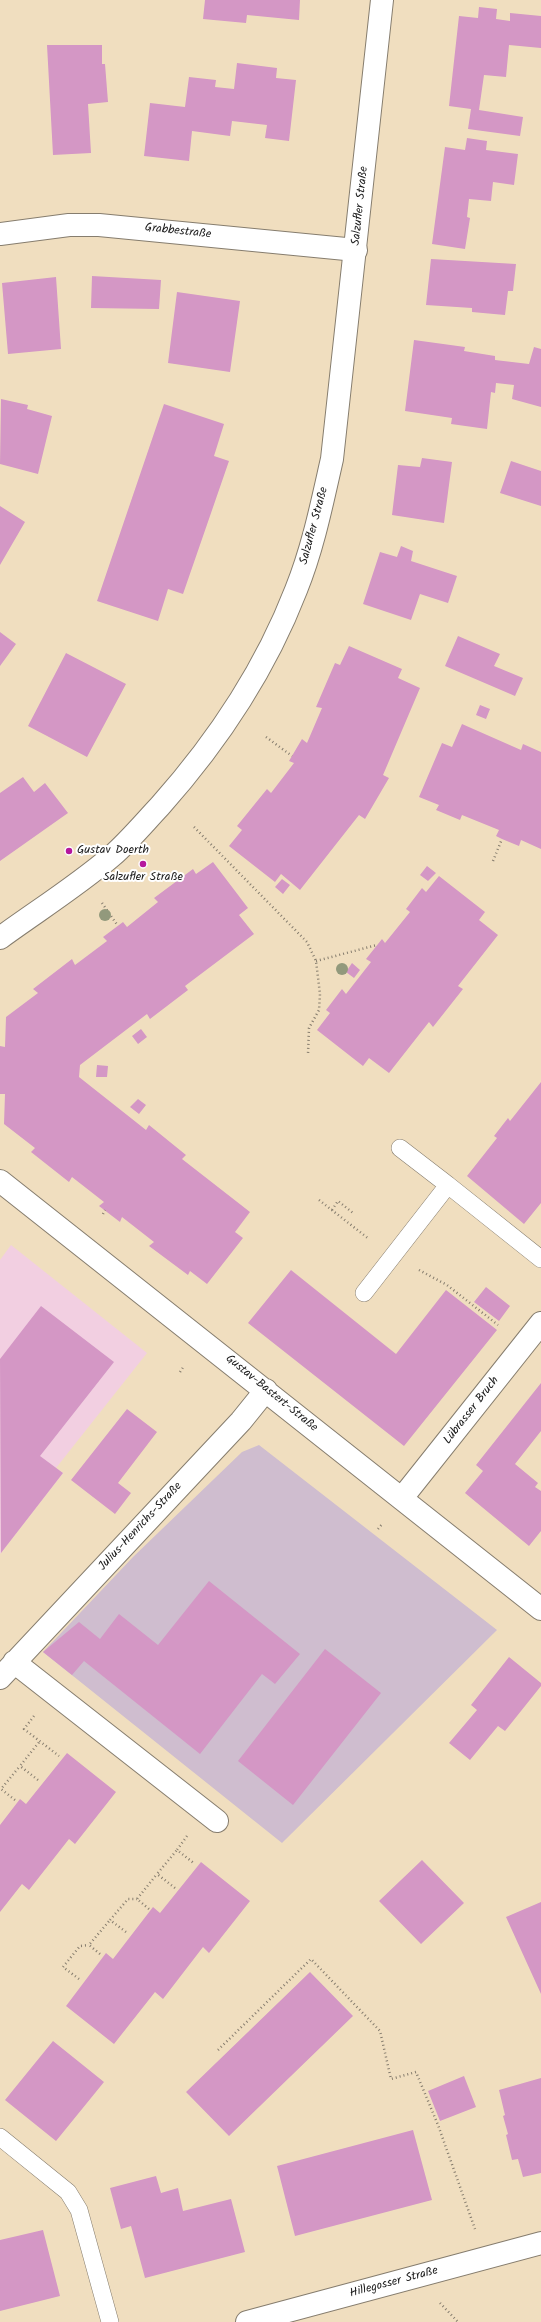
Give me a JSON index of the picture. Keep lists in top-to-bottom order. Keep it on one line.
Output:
{"streets":{"street":["Salzufler Straße","Grabbestraße","Gustav-Bastert-Straße","Lübrasser Bruch","Julius-Henrichs-Straße","Hillegosser Straße"]},"crossings":[["Salzufler Straße","Grabbestraße"],["Gustav-Bastert-Straße","Lübrasser Bruch"],["Gustav-Bastert-Straße","Julius-Henrichs-Straße"]],"places":["Gustav Doerth","Salzufler Straße"]}
